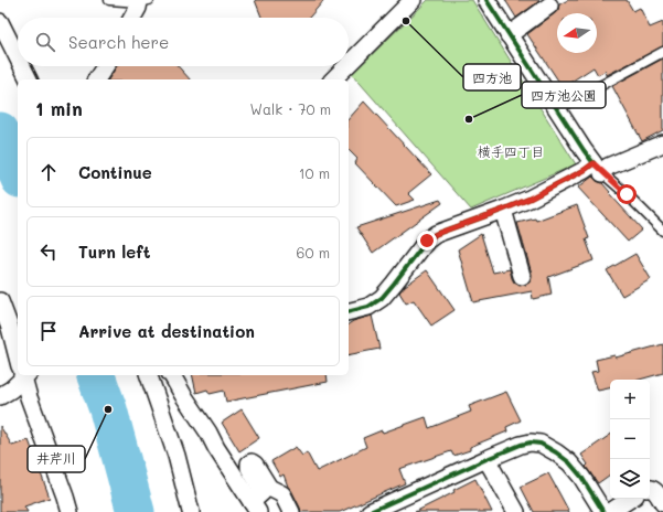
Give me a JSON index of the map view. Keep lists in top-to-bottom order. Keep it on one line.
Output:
{"districts":["横手四丁目"],"places":["四方池","四方池公園","井芹川"],"north":"left","page":{"search":"Search here","heading":["1 min","Walk · 70 m"],"list":[["Continue","10 m"],["Turn left","60 m"],"Arrive at destination"],"map_buttons":["+","−"]}}
